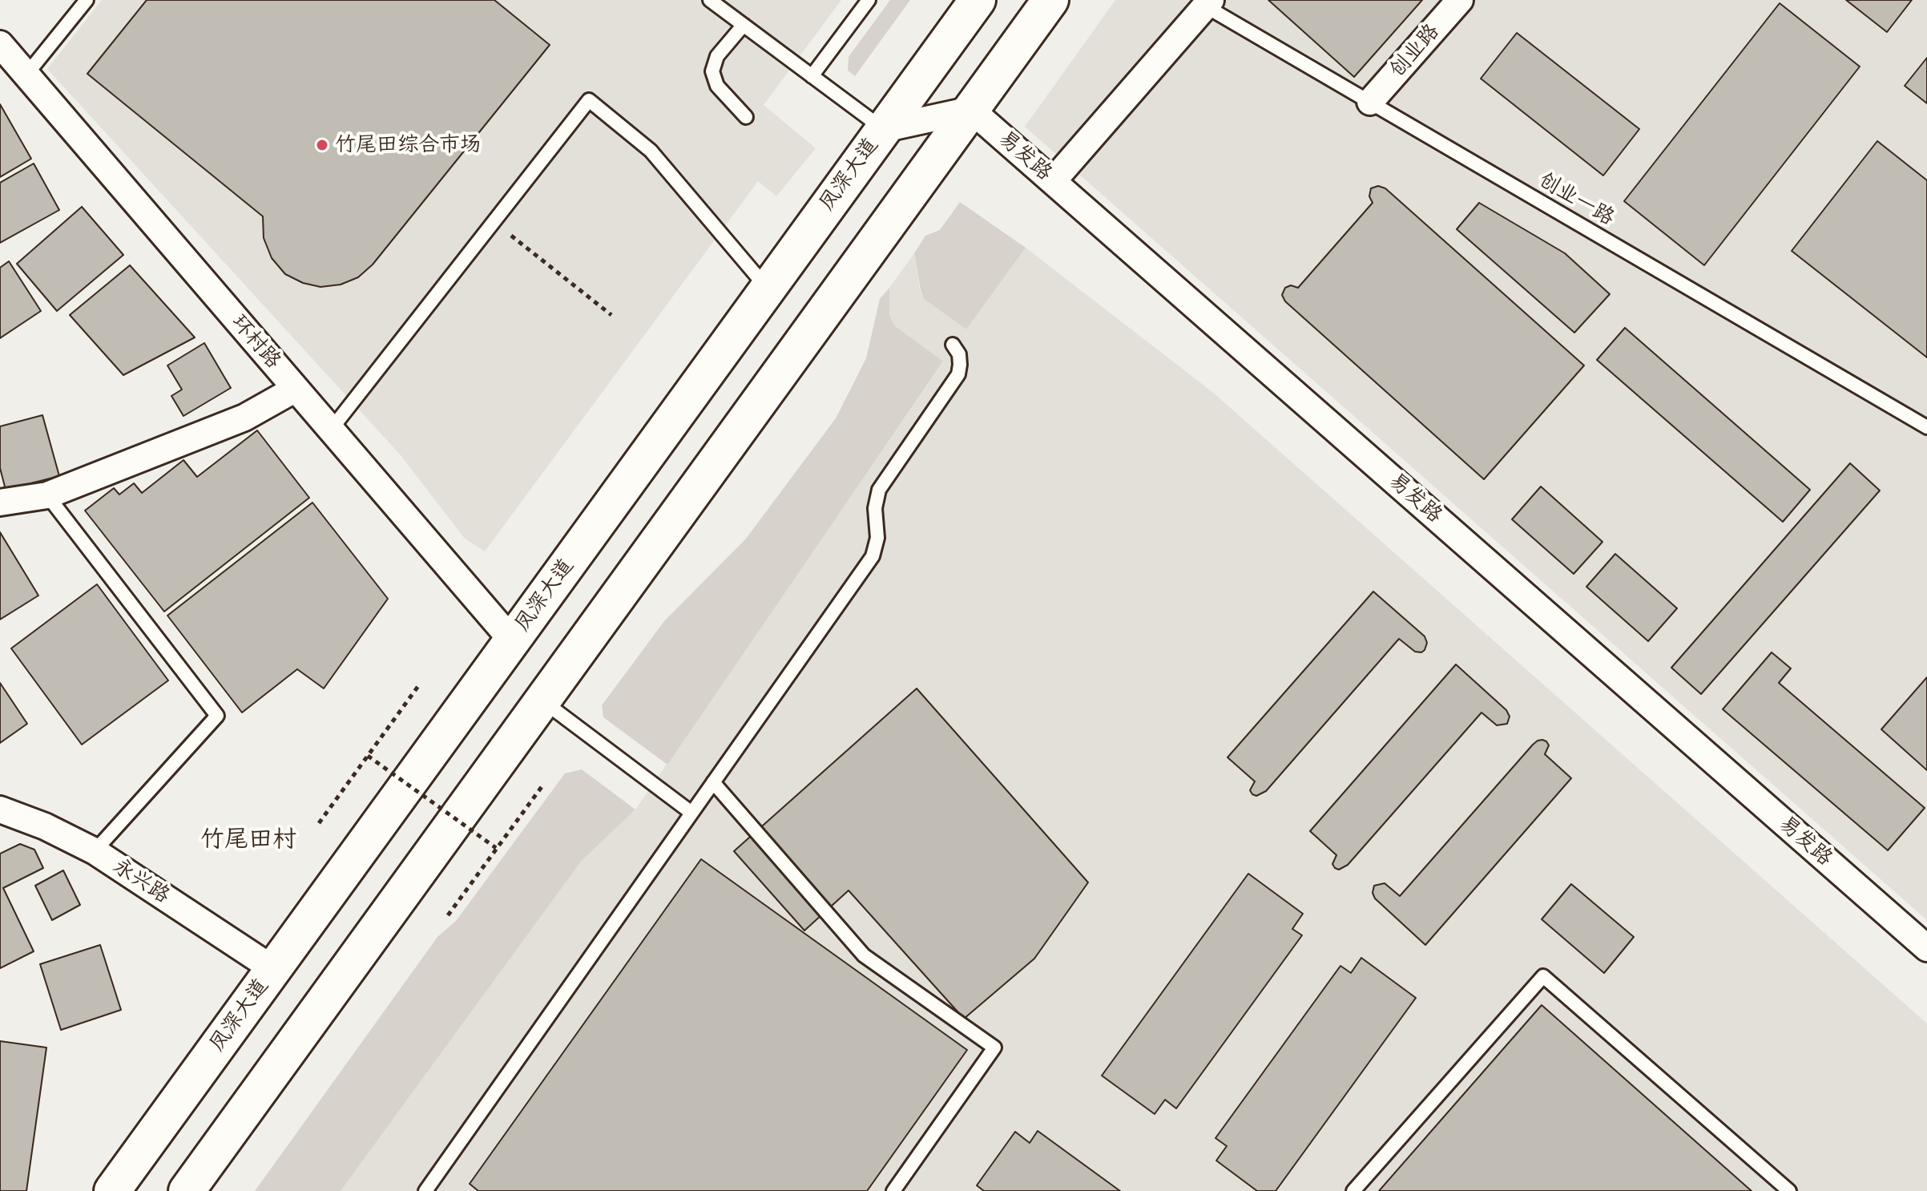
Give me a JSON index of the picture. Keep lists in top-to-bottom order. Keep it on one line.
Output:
{"streets":{"highway":["凤深大道"],"street":["创业路","易发路","环村路","永兴路"],"lane":["创业一路"]},"crossings":[["创业路","创业一路"],["凤深大道","环村路"],["凤深大道","永兴路"]],"districts":["竹尾田村"],"places":["竹尾田综合市场"]}
